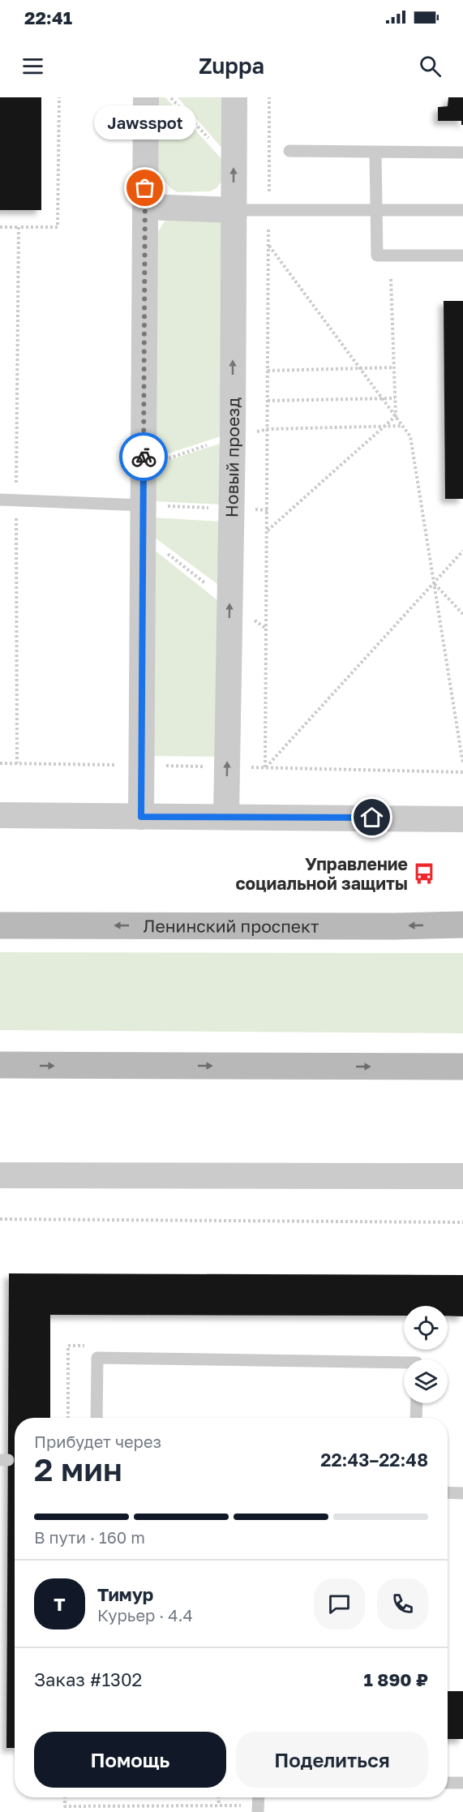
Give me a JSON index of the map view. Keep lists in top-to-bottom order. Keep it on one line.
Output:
{"streets":{"main road":["Ленинский проспект"],"street":["Новый проезд"]},"places":{"other":["Jawsspot"],"bus stop":["Управление социальной защиты"]},"page":{"status":"22:41","header":"Zuppa","bubble":"Jawsspot","heading":["2 мин","Прибудет через","22:43–22:48"],"panel":["Тимур","Курьер · 4.4","Заказ #1302","1 890 ₽"],"bar":"В пути · 160 m","round":"Т","buttons":["Помощь","Поделиться"]}}
